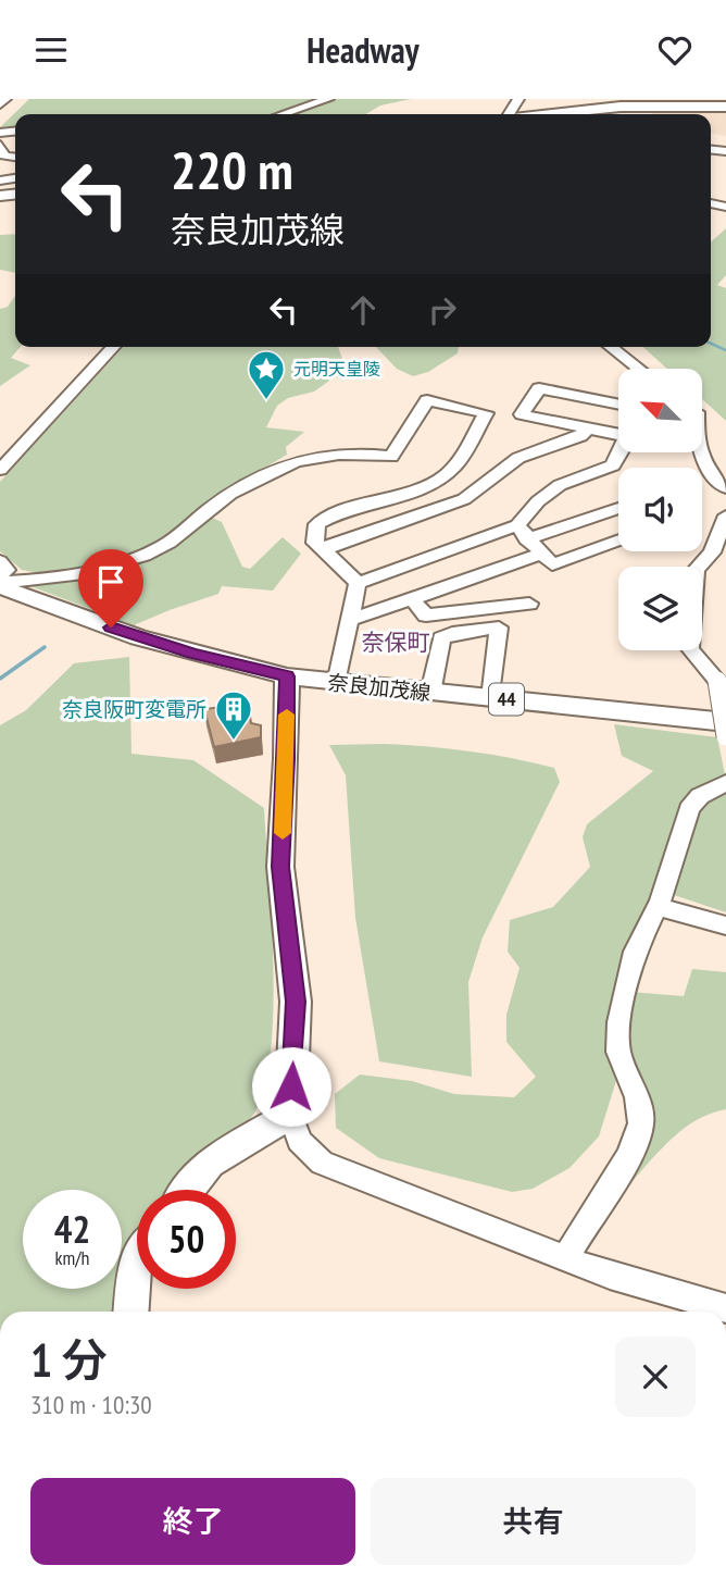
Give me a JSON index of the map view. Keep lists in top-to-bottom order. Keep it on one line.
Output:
{"streets":{"main road":["奈良加茂線","44"]},"districts":["奈保町"],"places":{"place":["元明天皇陵"],"building":["奈良阪町変電所"]},"north":"top left","page":{"header":"Headway","turn":["220 m","奈良加茂線"],"speed":"42 km/h","limit":"50","heading":["1 分","310 m · 10:30"],"buttons":["終了","共有"]}}
